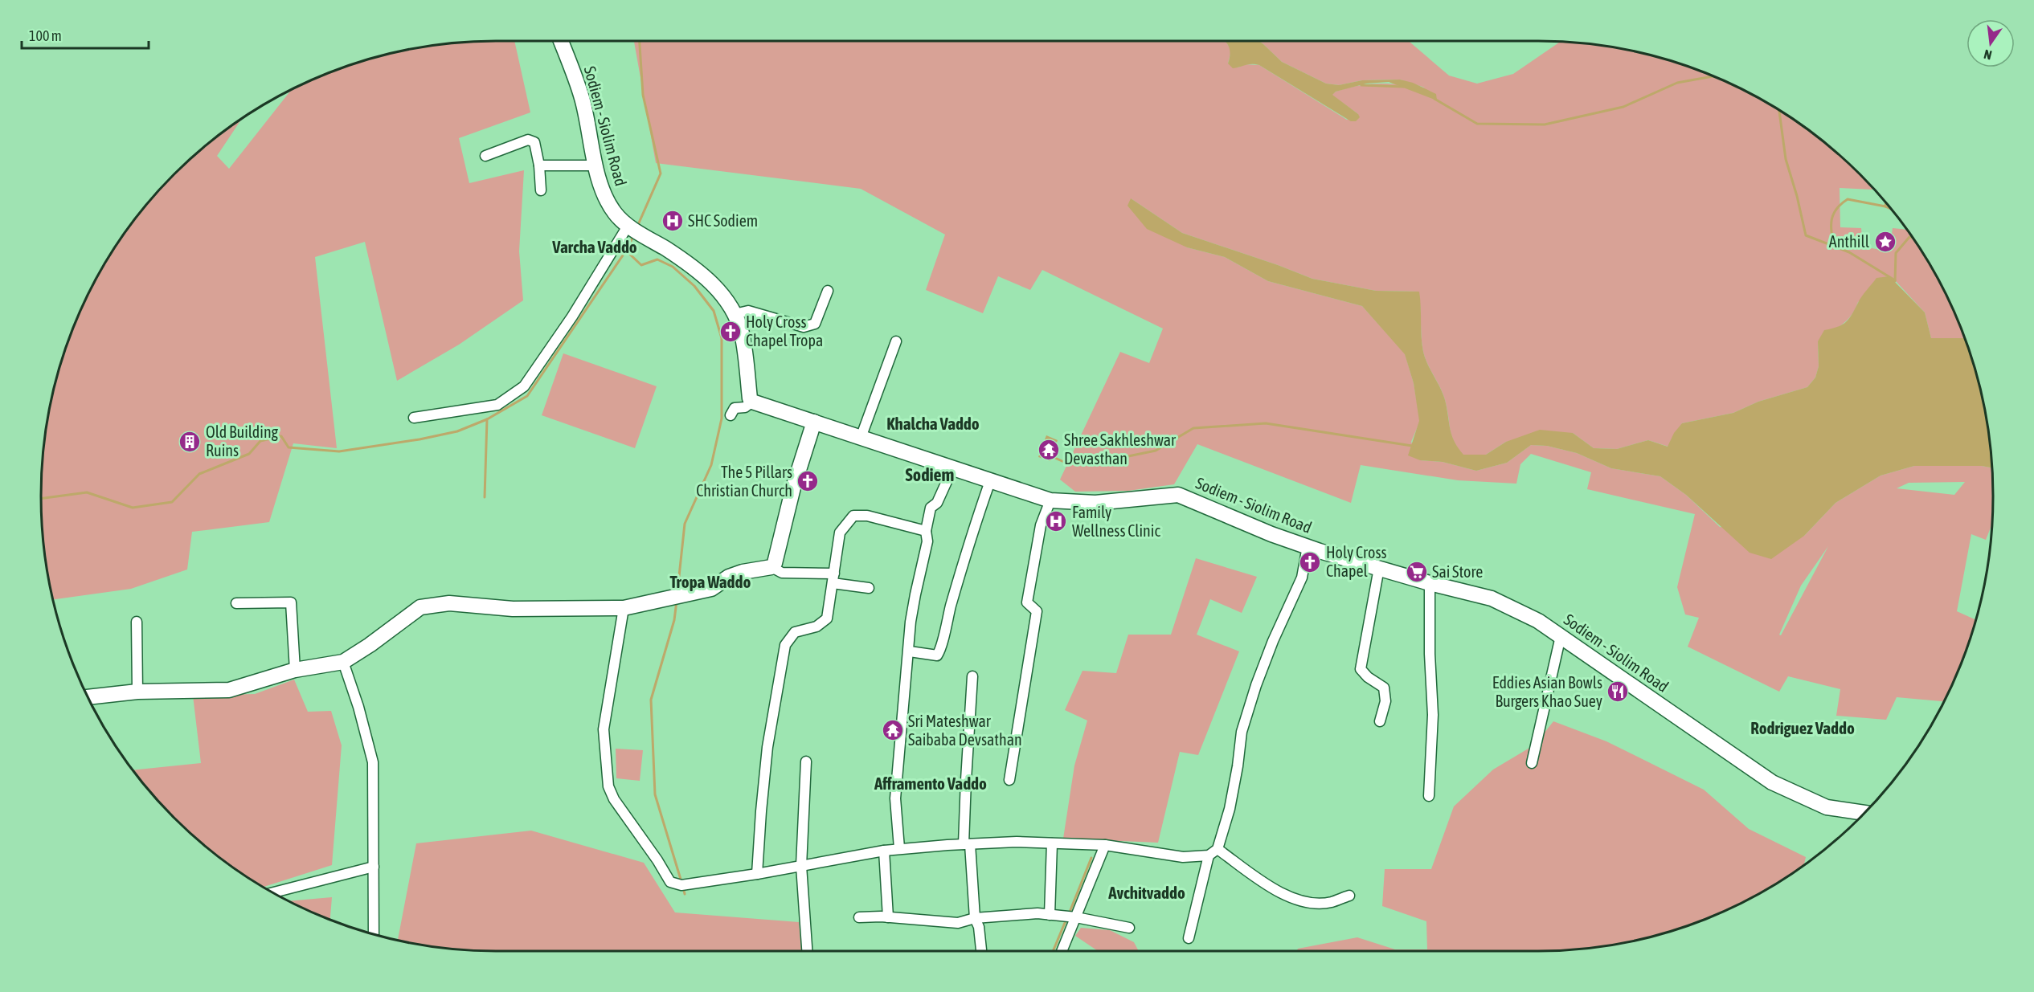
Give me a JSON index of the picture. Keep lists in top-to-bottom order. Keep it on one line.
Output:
{"streets":{"main road":["Sodiem - Siolim Road"]},"districts":["Varcha Vaddo","Khalcha Vaddo","Sodiem","Tropa Waddo","Rodriguez Vaddo","Afframento Vaddo","Avchitvaddo"],"places":{"hospital":["SHC Sodiem","Family Wellness Clinic"],"place":["Anthill"],"church":["Holy Cross Chapel Tropa","The 5 Pillars Christian Church","Holy Cross Chapel"],"building":["Old Building Ruins"],"temple":["Shree Sakhleshwar Devasthan","Sri Mateshwar Saibaba Devsathan"],"supermarket":["Sai Store"],"restaurant":["Eddies Asian Bowls Burgers Khao Suey"]},"scale_bar":"100 m","north":"bottom"}
